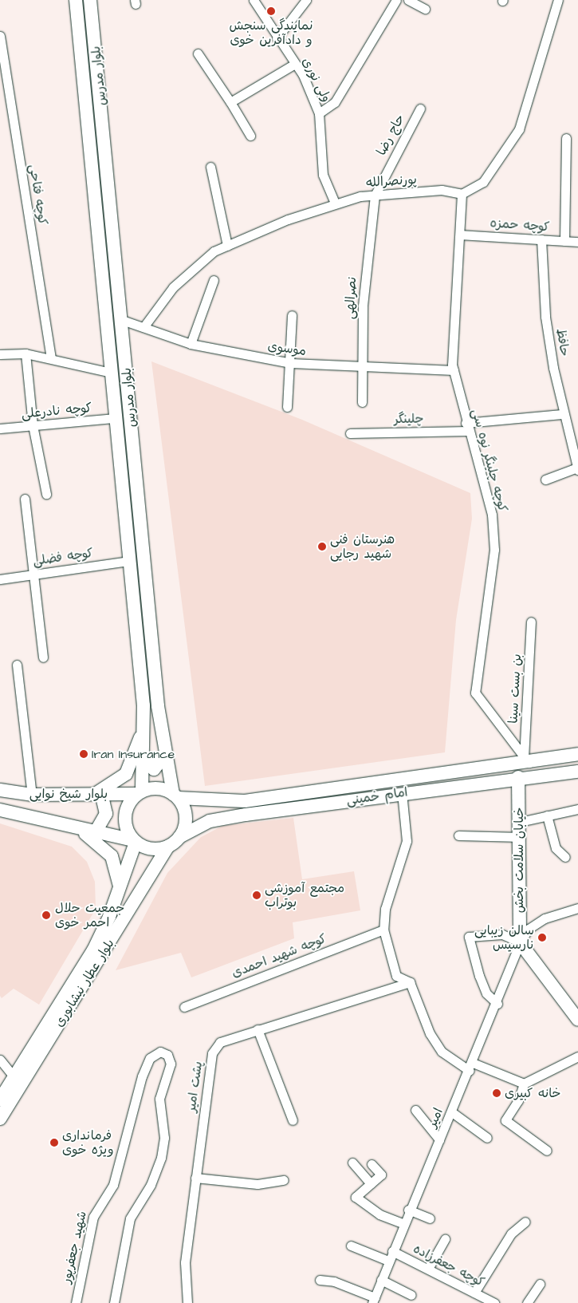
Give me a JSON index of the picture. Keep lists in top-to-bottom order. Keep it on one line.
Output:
{"streets":{"main road":["بلوار مدرس","بلوار شیخ نوایی","امام خمینی","خیابان سلامت بخش","بلوار عطار نیشابوری"],"street":["ولی نوری","حاج رضا","پورنصرالله","کوچه فتاحی","کوچه حمزه","نصرالهی","حافظ","موسوی","کوچه نادرعلی","چلینگر","کوچه چلینگر نوه سی","کوچه فضلی","بن بست سینا","کوچه شهید احمدی","پشت امیر","امیر","شهید جعفرپور","کوچه جعفرزاده"]},"crossings":[["بلوار مدرس","موسوی"],["بلوار مدرس","کوچه نادرعلی"],["بلوار مدرس","کوچه فضلی"],["بلوار مدرس","بلوار شیخ نوایی"],["بلوار مدرس","امام خمینی"],["بلوار مدرس","بلوار عطار نیشابوری"],["ولی نوری","پورنصرالله"],["حاج رضا","پورنصرالله"],["حاج رضا","نصرالهی"],["پورنصرالله","نصرالهی"],["پورنصرالله","موسوی"],["پورنصرالله","کوچه چلینگر نوه سی"],["کوچه حمزه","حافظ"],["کوچه حمزه","کوچه چلینگر نوه سی"],["نصرالهی","موسوی"],["حافظ","چلینگر"],["موسوی","کوچه چلینگر نوه سی"],["چلینگر","کوچه چلینگر نوه سی"],["کوچه چلینگر نوه سی","بن بست سینا"],["کوچه چلینگر نوه سی","امام خمینی"],["بن بست سینا","امام خمینی"],["بلوار شیخ نوایی","امام خمینی"],["بلوار شیخ نوایی","بلوار عطار نیشابوری"],["امام خمینی","خیابان سلامت بخش"],["امام خمینی","بلوار عطار نیشابوری"],["خیابان سلامت بخش","امیر"],["امیر","کوچه جعفرزاده"]],"places":["نمایندگی سنجش و دادآفرین خوی","هنرستان فنی شهید رجایی","Iran Insurance","مجتمع آموزشی بوتراب","جمعیت حلال احمر خوی","سالن زیبایی نارسیس","خانه کبیری","فرمانداری ویژه خوی"]}
